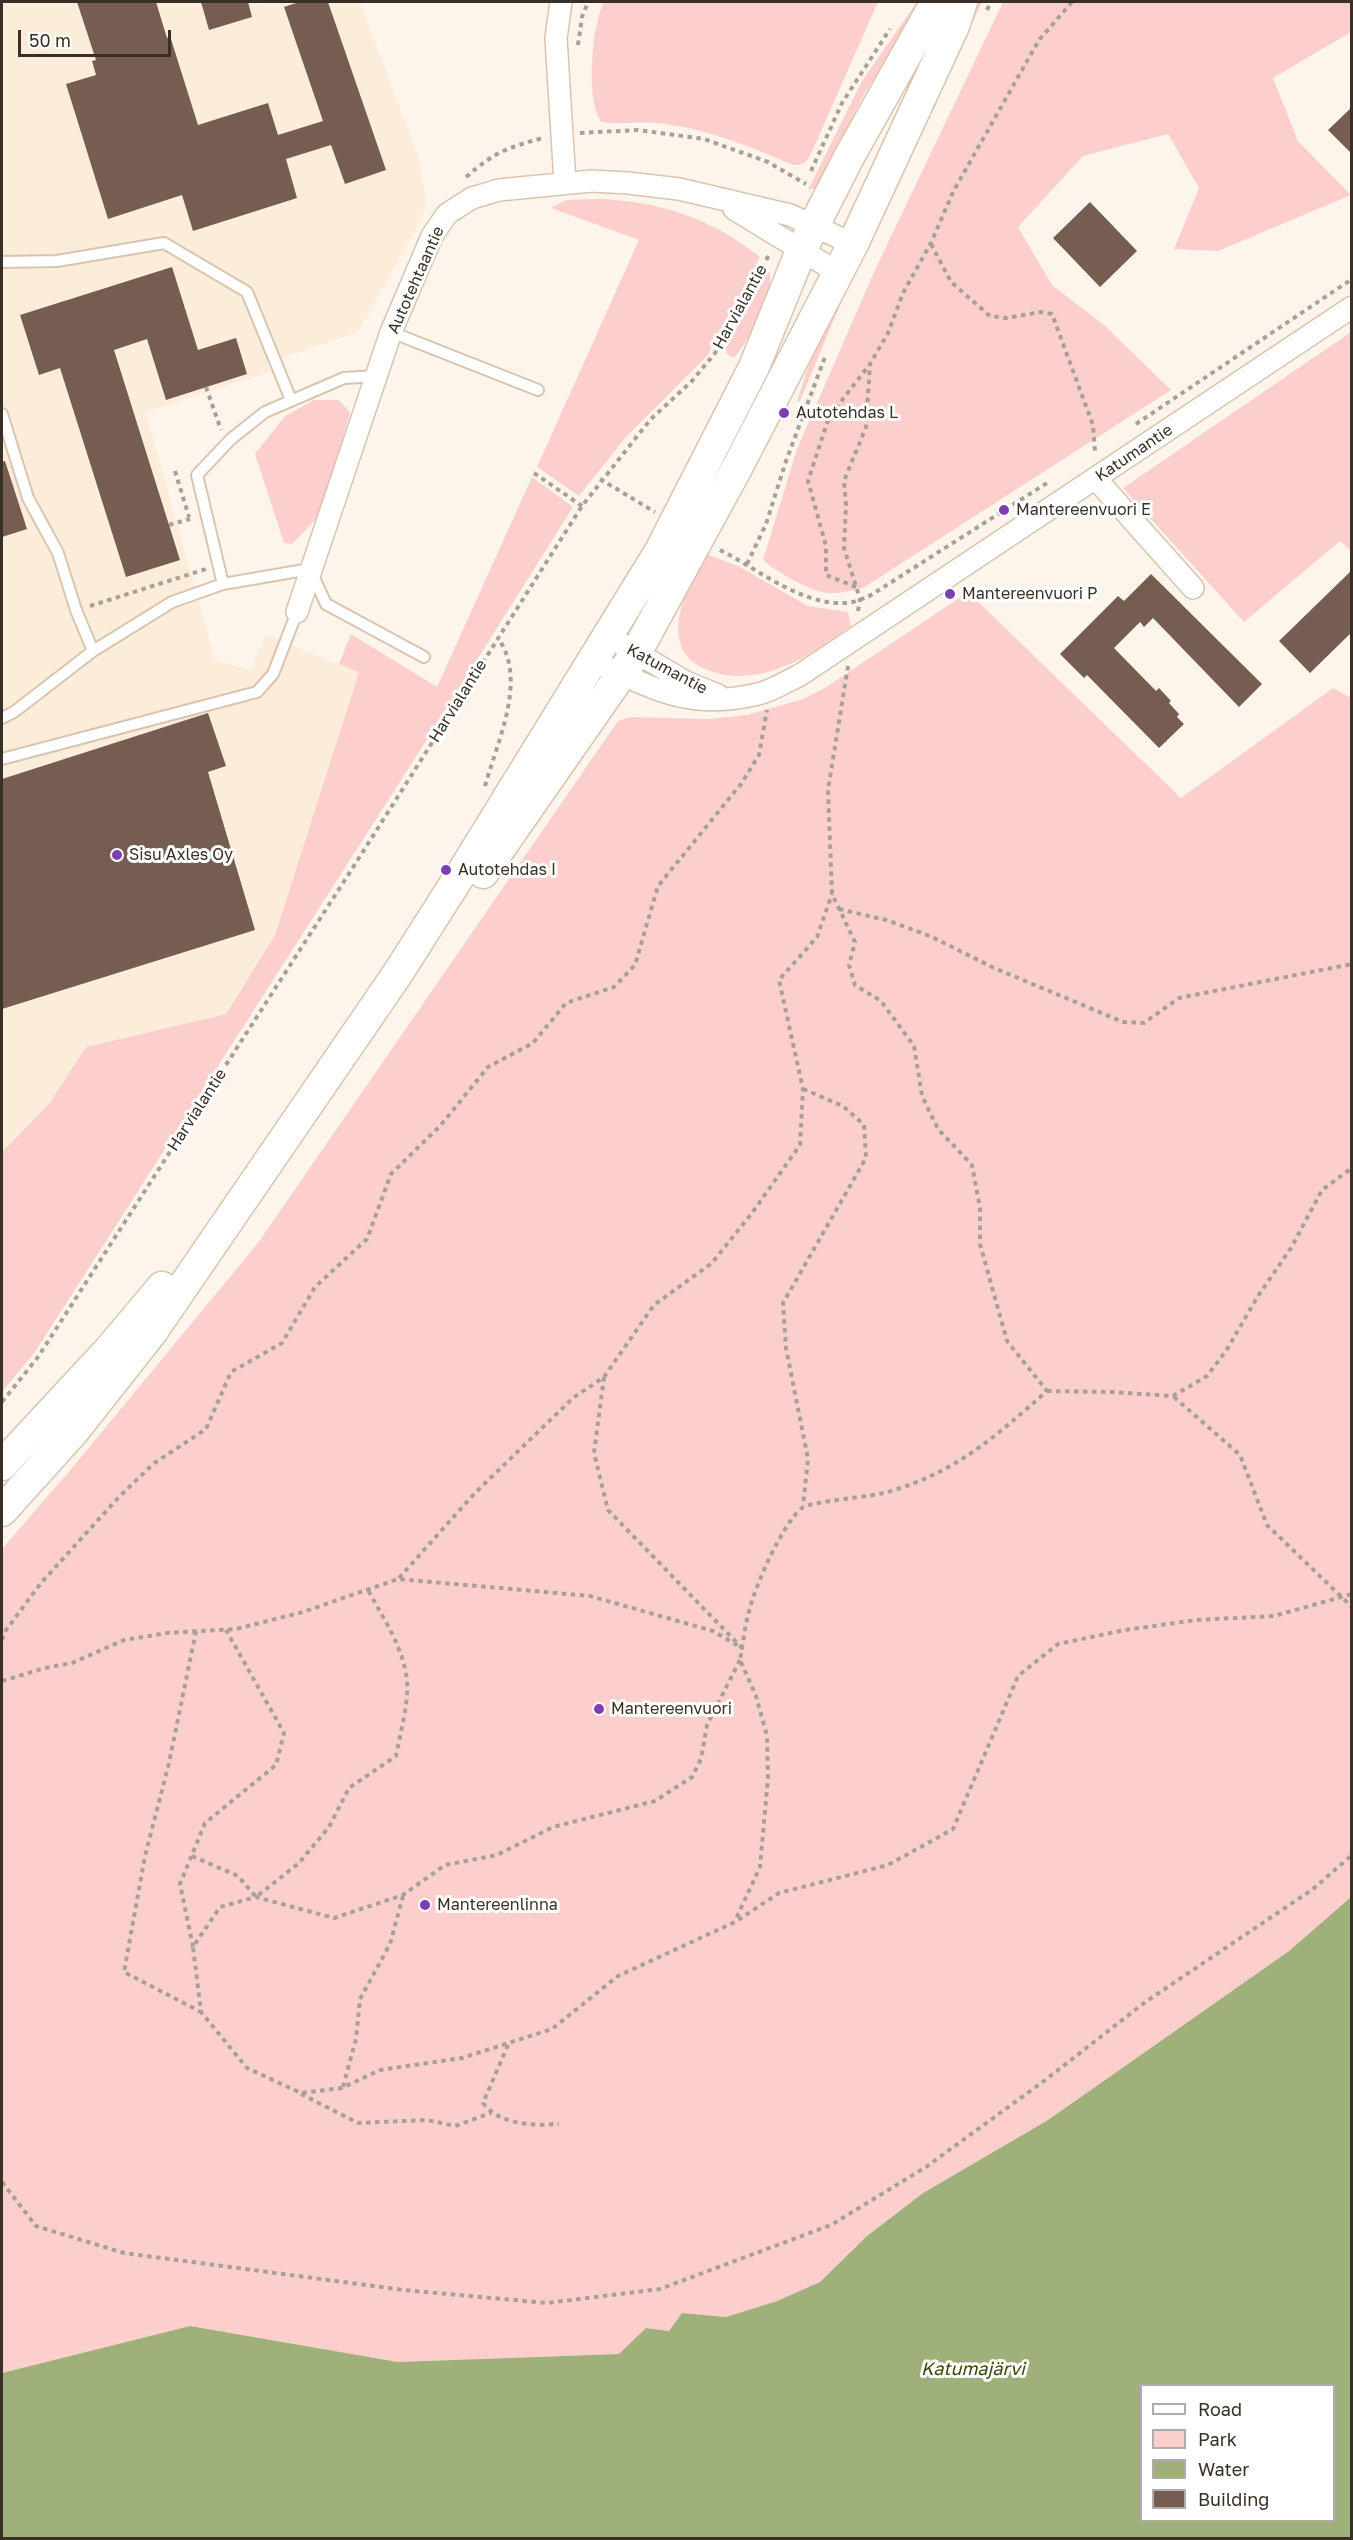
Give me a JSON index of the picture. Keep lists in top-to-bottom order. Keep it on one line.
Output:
{"streets":{"main road":["Harvialantie"],"street":["Autotehtaantie","Katumantie"]},"crossings":[["Autotehtaantie","Harvialantie"],["Harvialantie","Katumantie"]],"water":["Katumajärvi"],"places":["Autotehdas L","Mantereenvuori E","Mantereenvuori P","Sisu Axles Oy","Autotehdas I","Mantereenvuori","Mantereenlinna"],"legend":["Road","Park","Water","Building"],"scale_bar":"50 m"}
